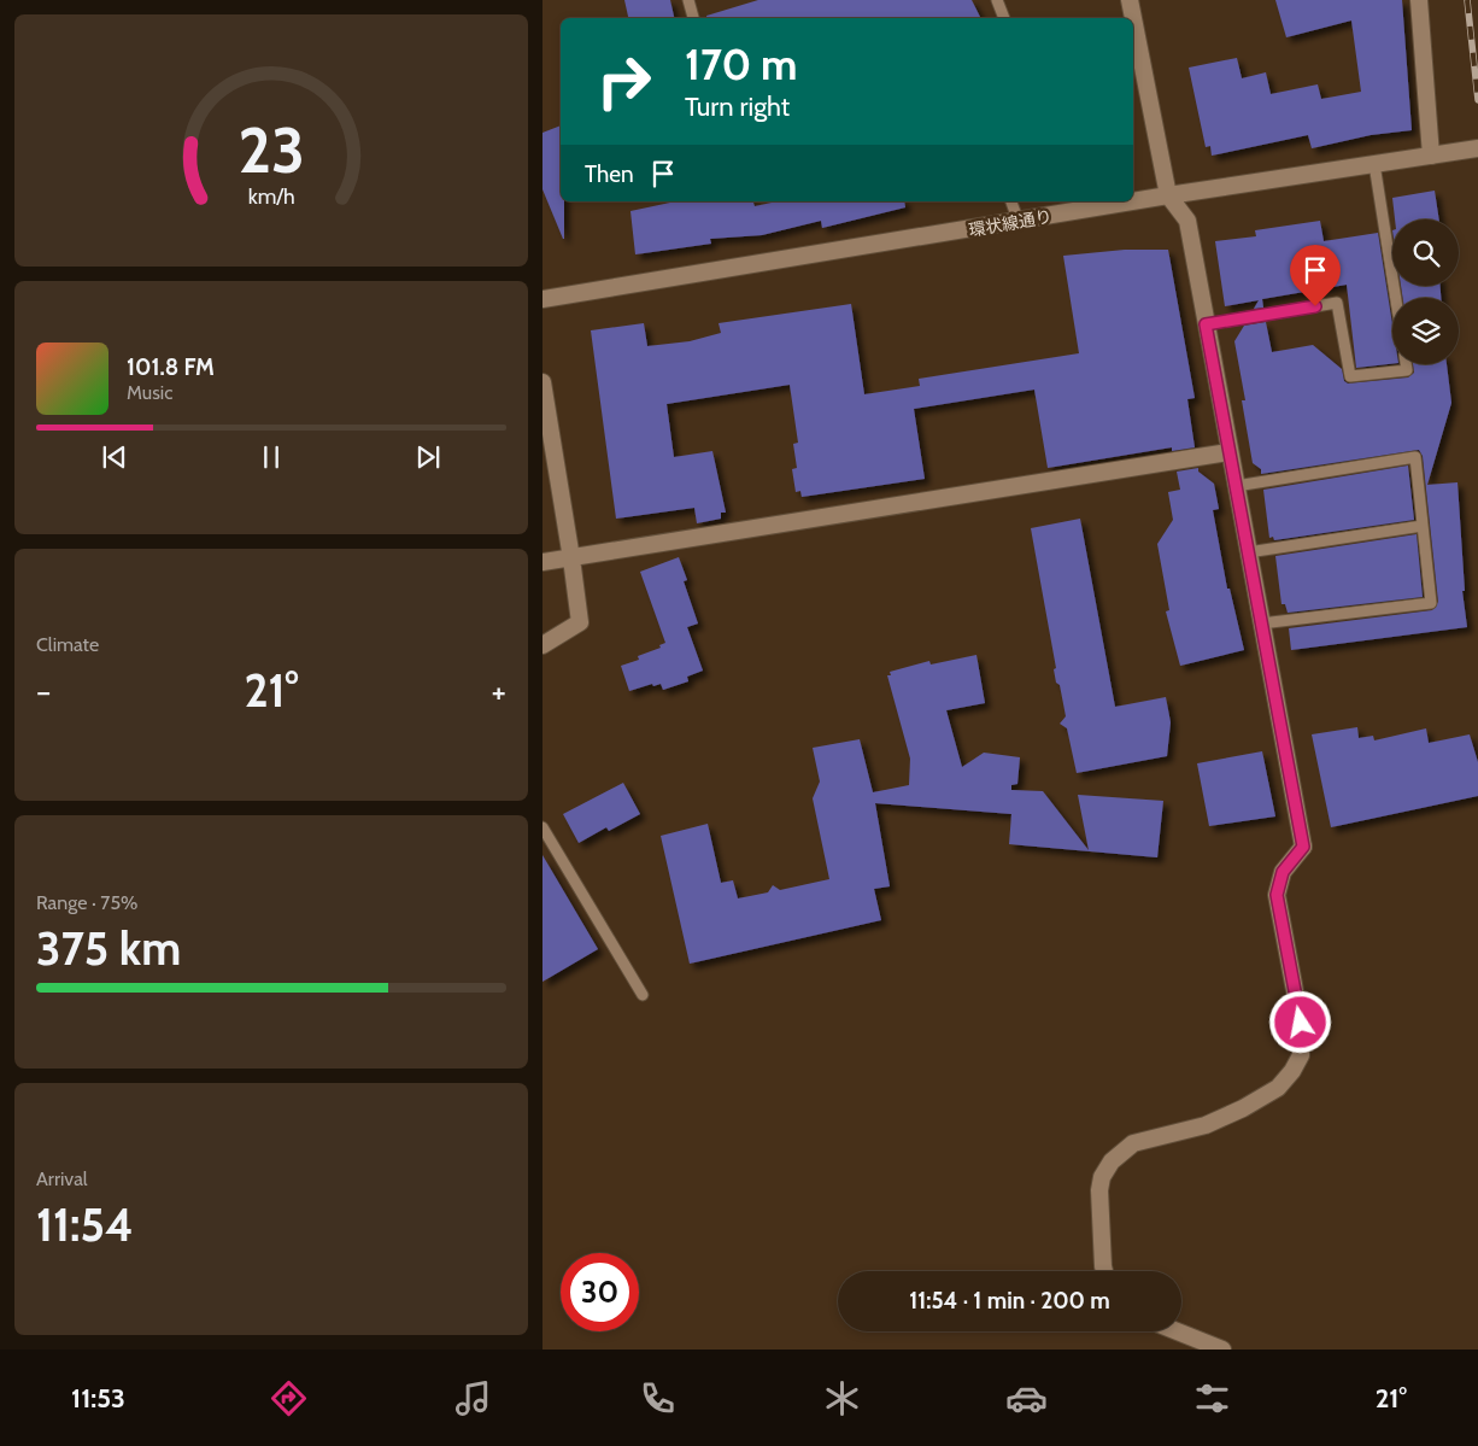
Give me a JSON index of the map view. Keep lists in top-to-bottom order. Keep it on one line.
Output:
{"streets":{"street":["環状線通り"]},"page":{"turn":["170 m","Turn right"],"then":"Then","song":["101.8 FM","Music"],"tile":["Climate",["Range · 75%","375 km"],["Arrival","11:54"]],"heat":["−","21°","+"],"limit":"30","trip":"11:54 · 1 min · 200 m","tabs":["11:53","21°"],"gauge":["23","km/h"]}}
